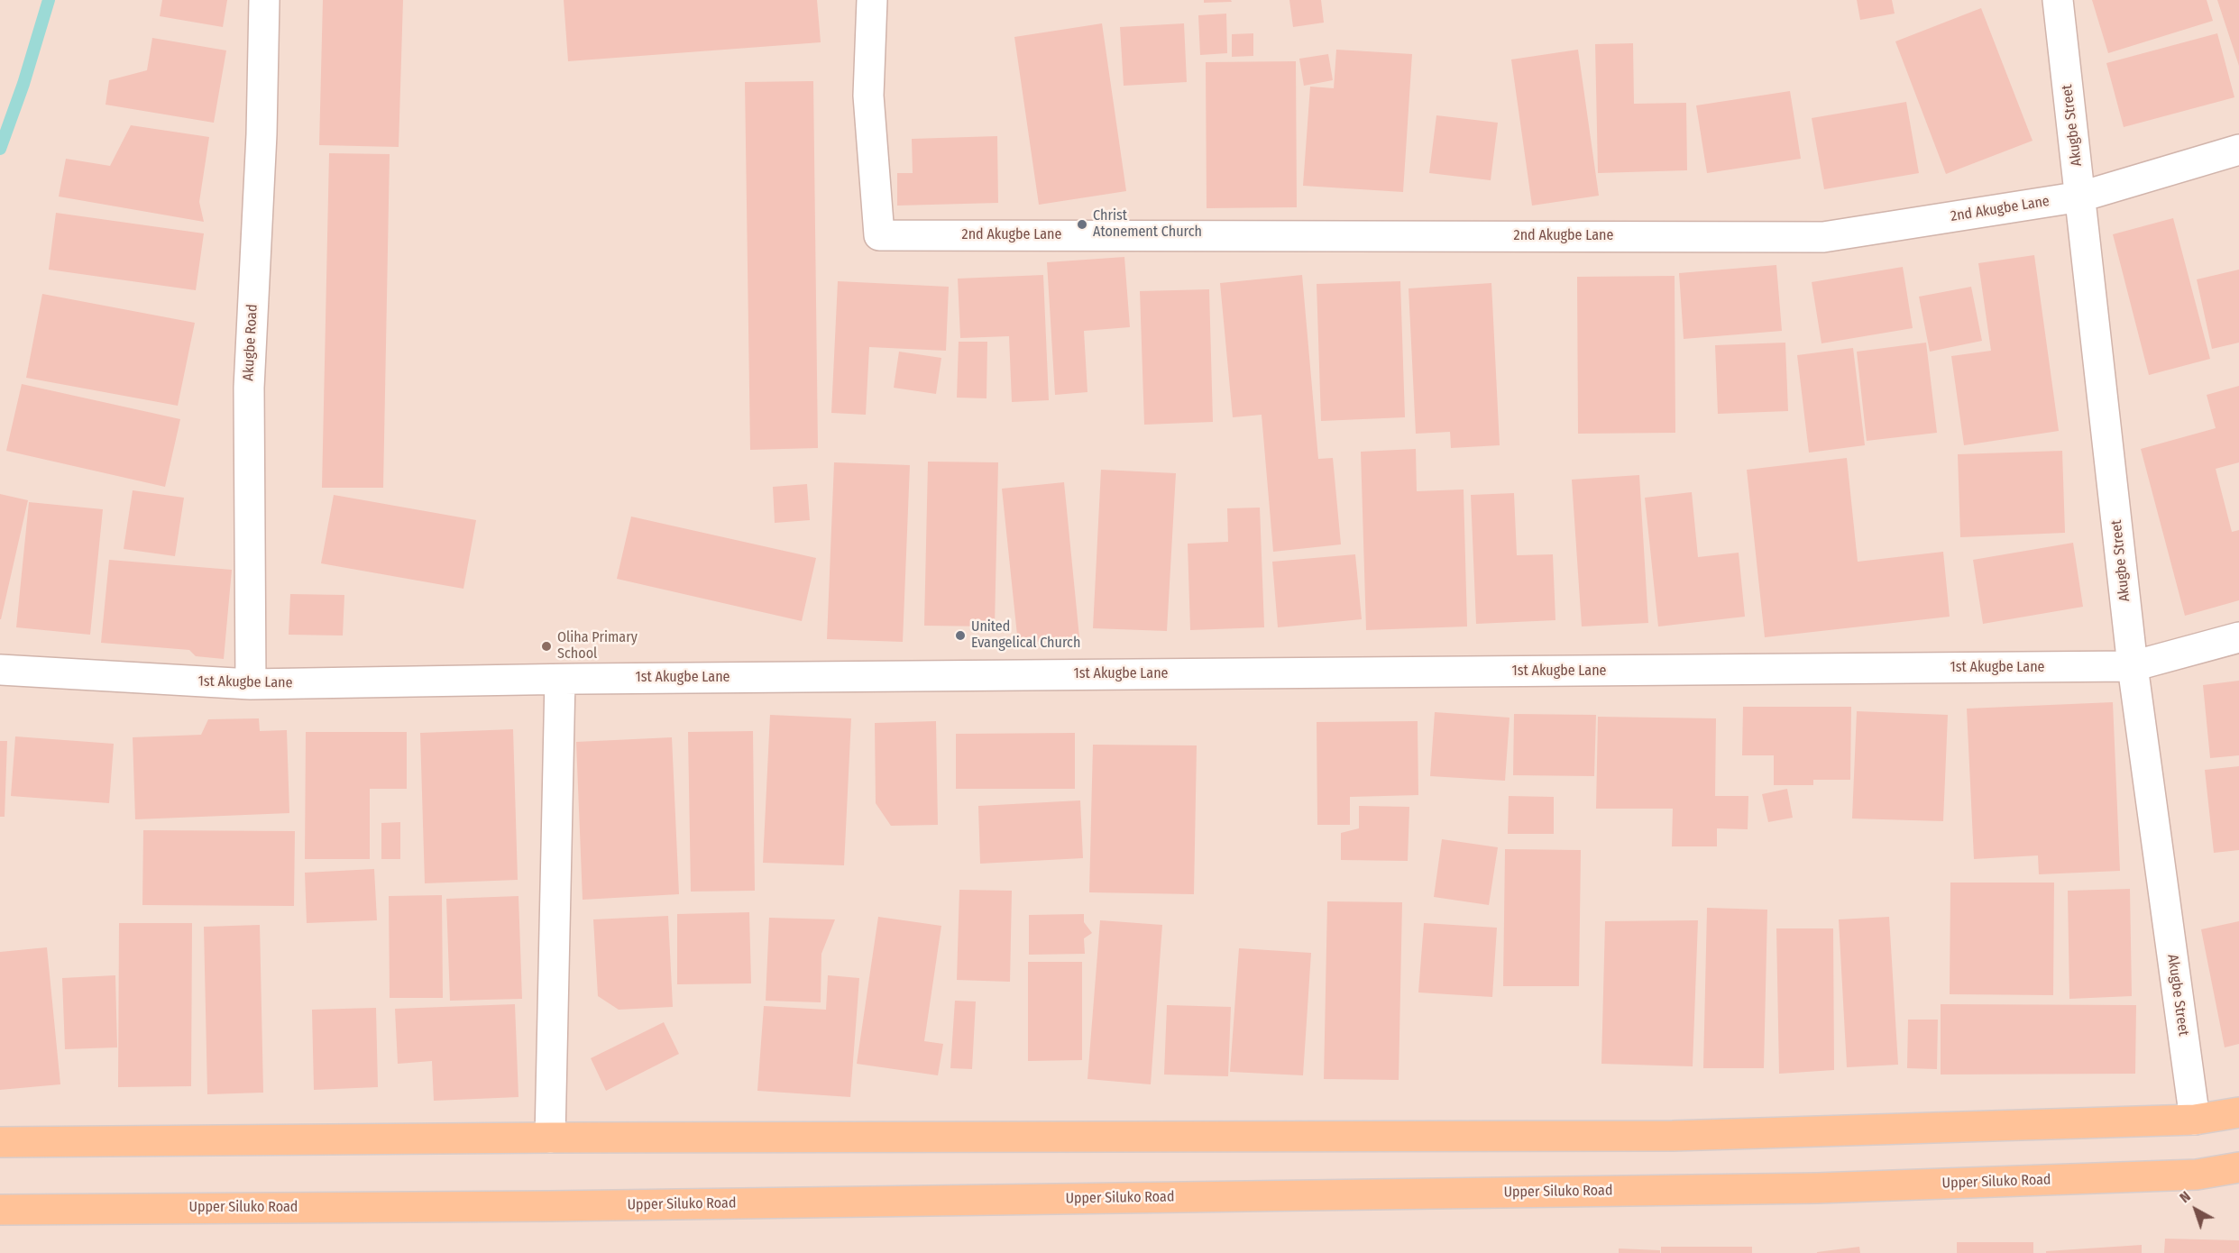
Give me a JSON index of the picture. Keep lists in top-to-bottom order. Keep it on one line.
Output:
{"streets":{"main road":["Upper Siluko Road"],"street":["Akugbe Street","2nd Akugbe Lane","Akugbe Road","1st Akugbe Lane"]},"crossings":[["Akugbe Street","2nd Akugbe Lane"],["Akugbe Street","1st Akugbe Lane"],["Akugbe Road","1st Akugbe Lane"]],"places":["Christ Atonement Church","United Evangelical Church","Oliha Primary School"],"north":"top left"}
